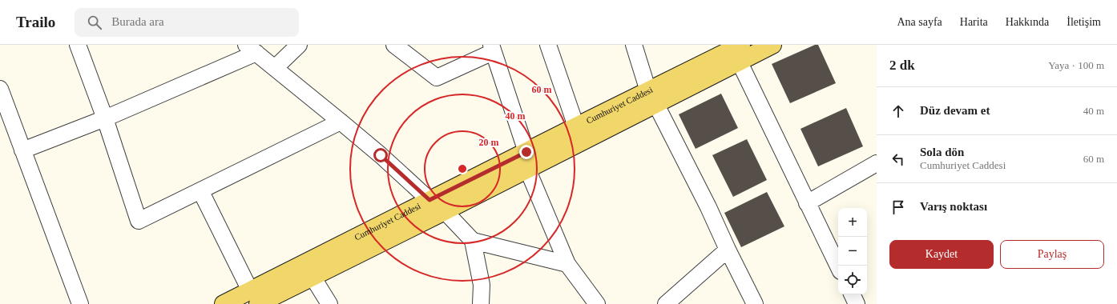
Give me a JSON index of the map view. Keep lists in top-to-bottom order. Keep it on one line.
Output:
{"streets":{"main road":["Cumhuriyet Caddesi"]},"page":{"header":"Trailo","search":"Burada ara","nav":["Ana sayfa","Harita","Hakkında","İletişim"],"heading":["2 dk","Yaya · 100 m"],"list":[["Düz devam et","40 m"],["Sola dön","Cumhuriyet Caddesi","60 m"],"Varış noktası"],"map_buttons":["+","−"],"buttons":["Kaydet","Paylaş"]},"rings":["60 m","40 m","20 m"]}
